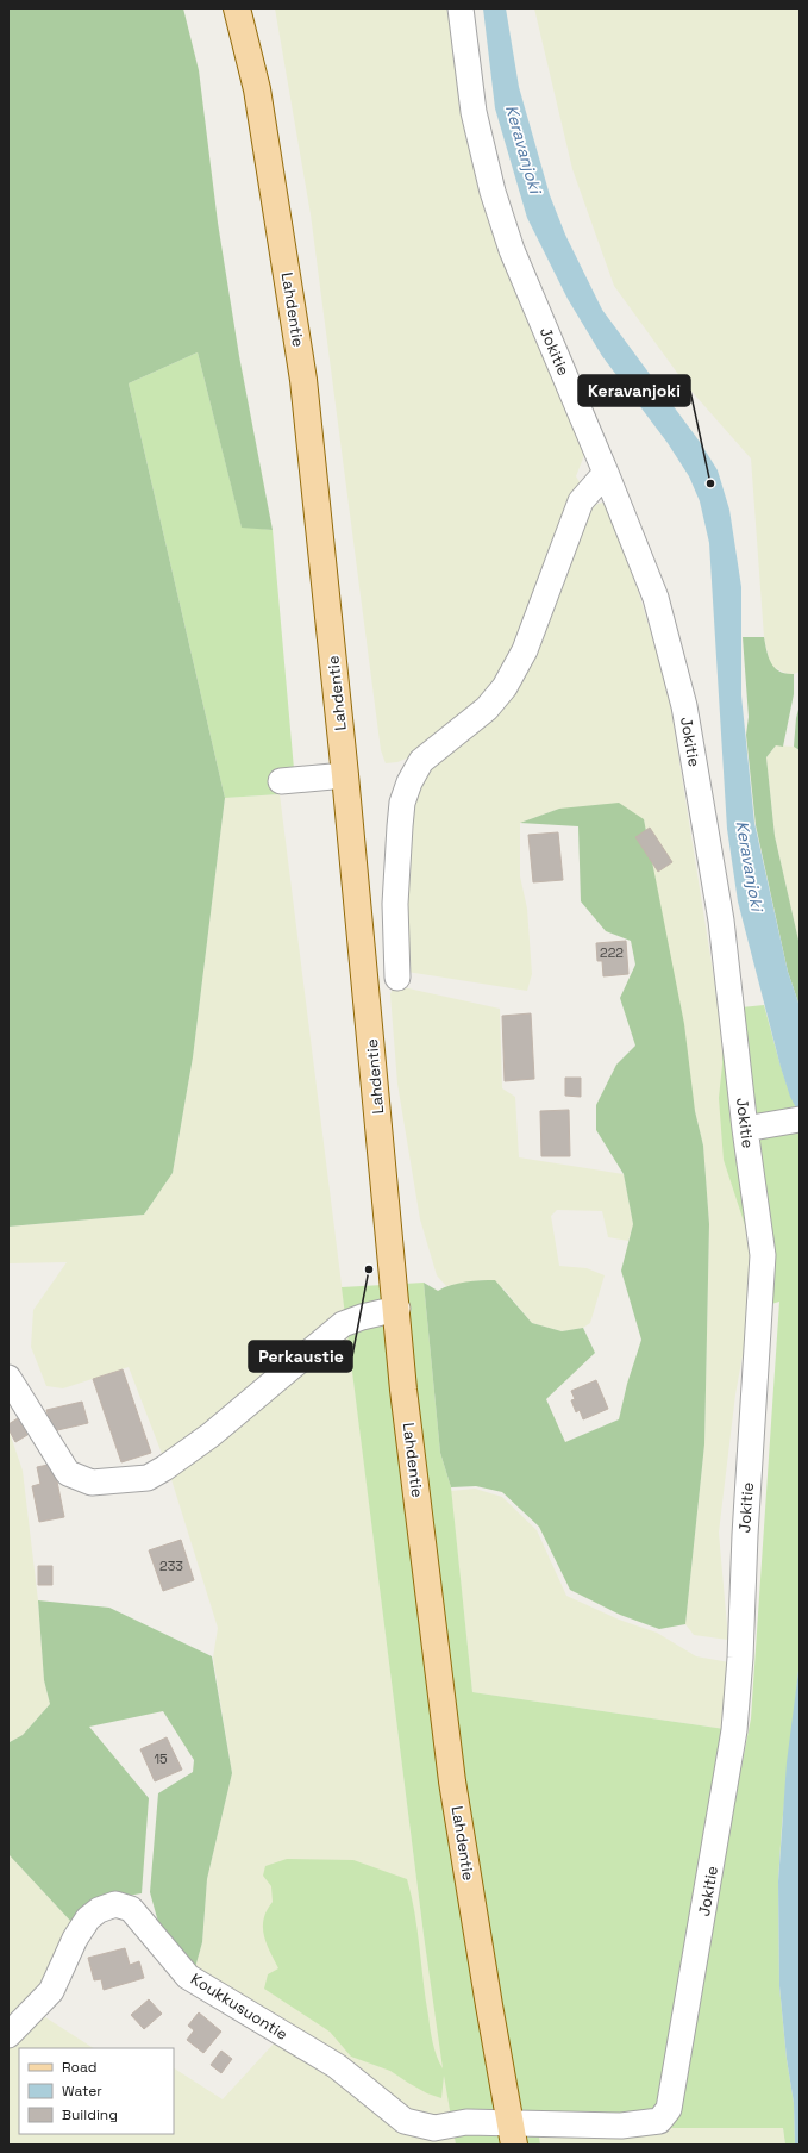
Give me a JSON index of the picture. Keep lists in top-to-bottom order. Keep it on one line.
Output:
{"streets":{"main road":["Lahdentie"],"street":["Jokitie","Koukkusuontie"]},"crossings":[["Lahdentie","Jokitie"],["Lahdentie","Koukkusuontie"],["Jokitie","Koukkusuontie"]],"water":["Keravanjoki"],"places":["Keravanjoki","Perkaustie"],"house_numbers":["222","233","15"],"legend":["Road","Water","Building"]}
